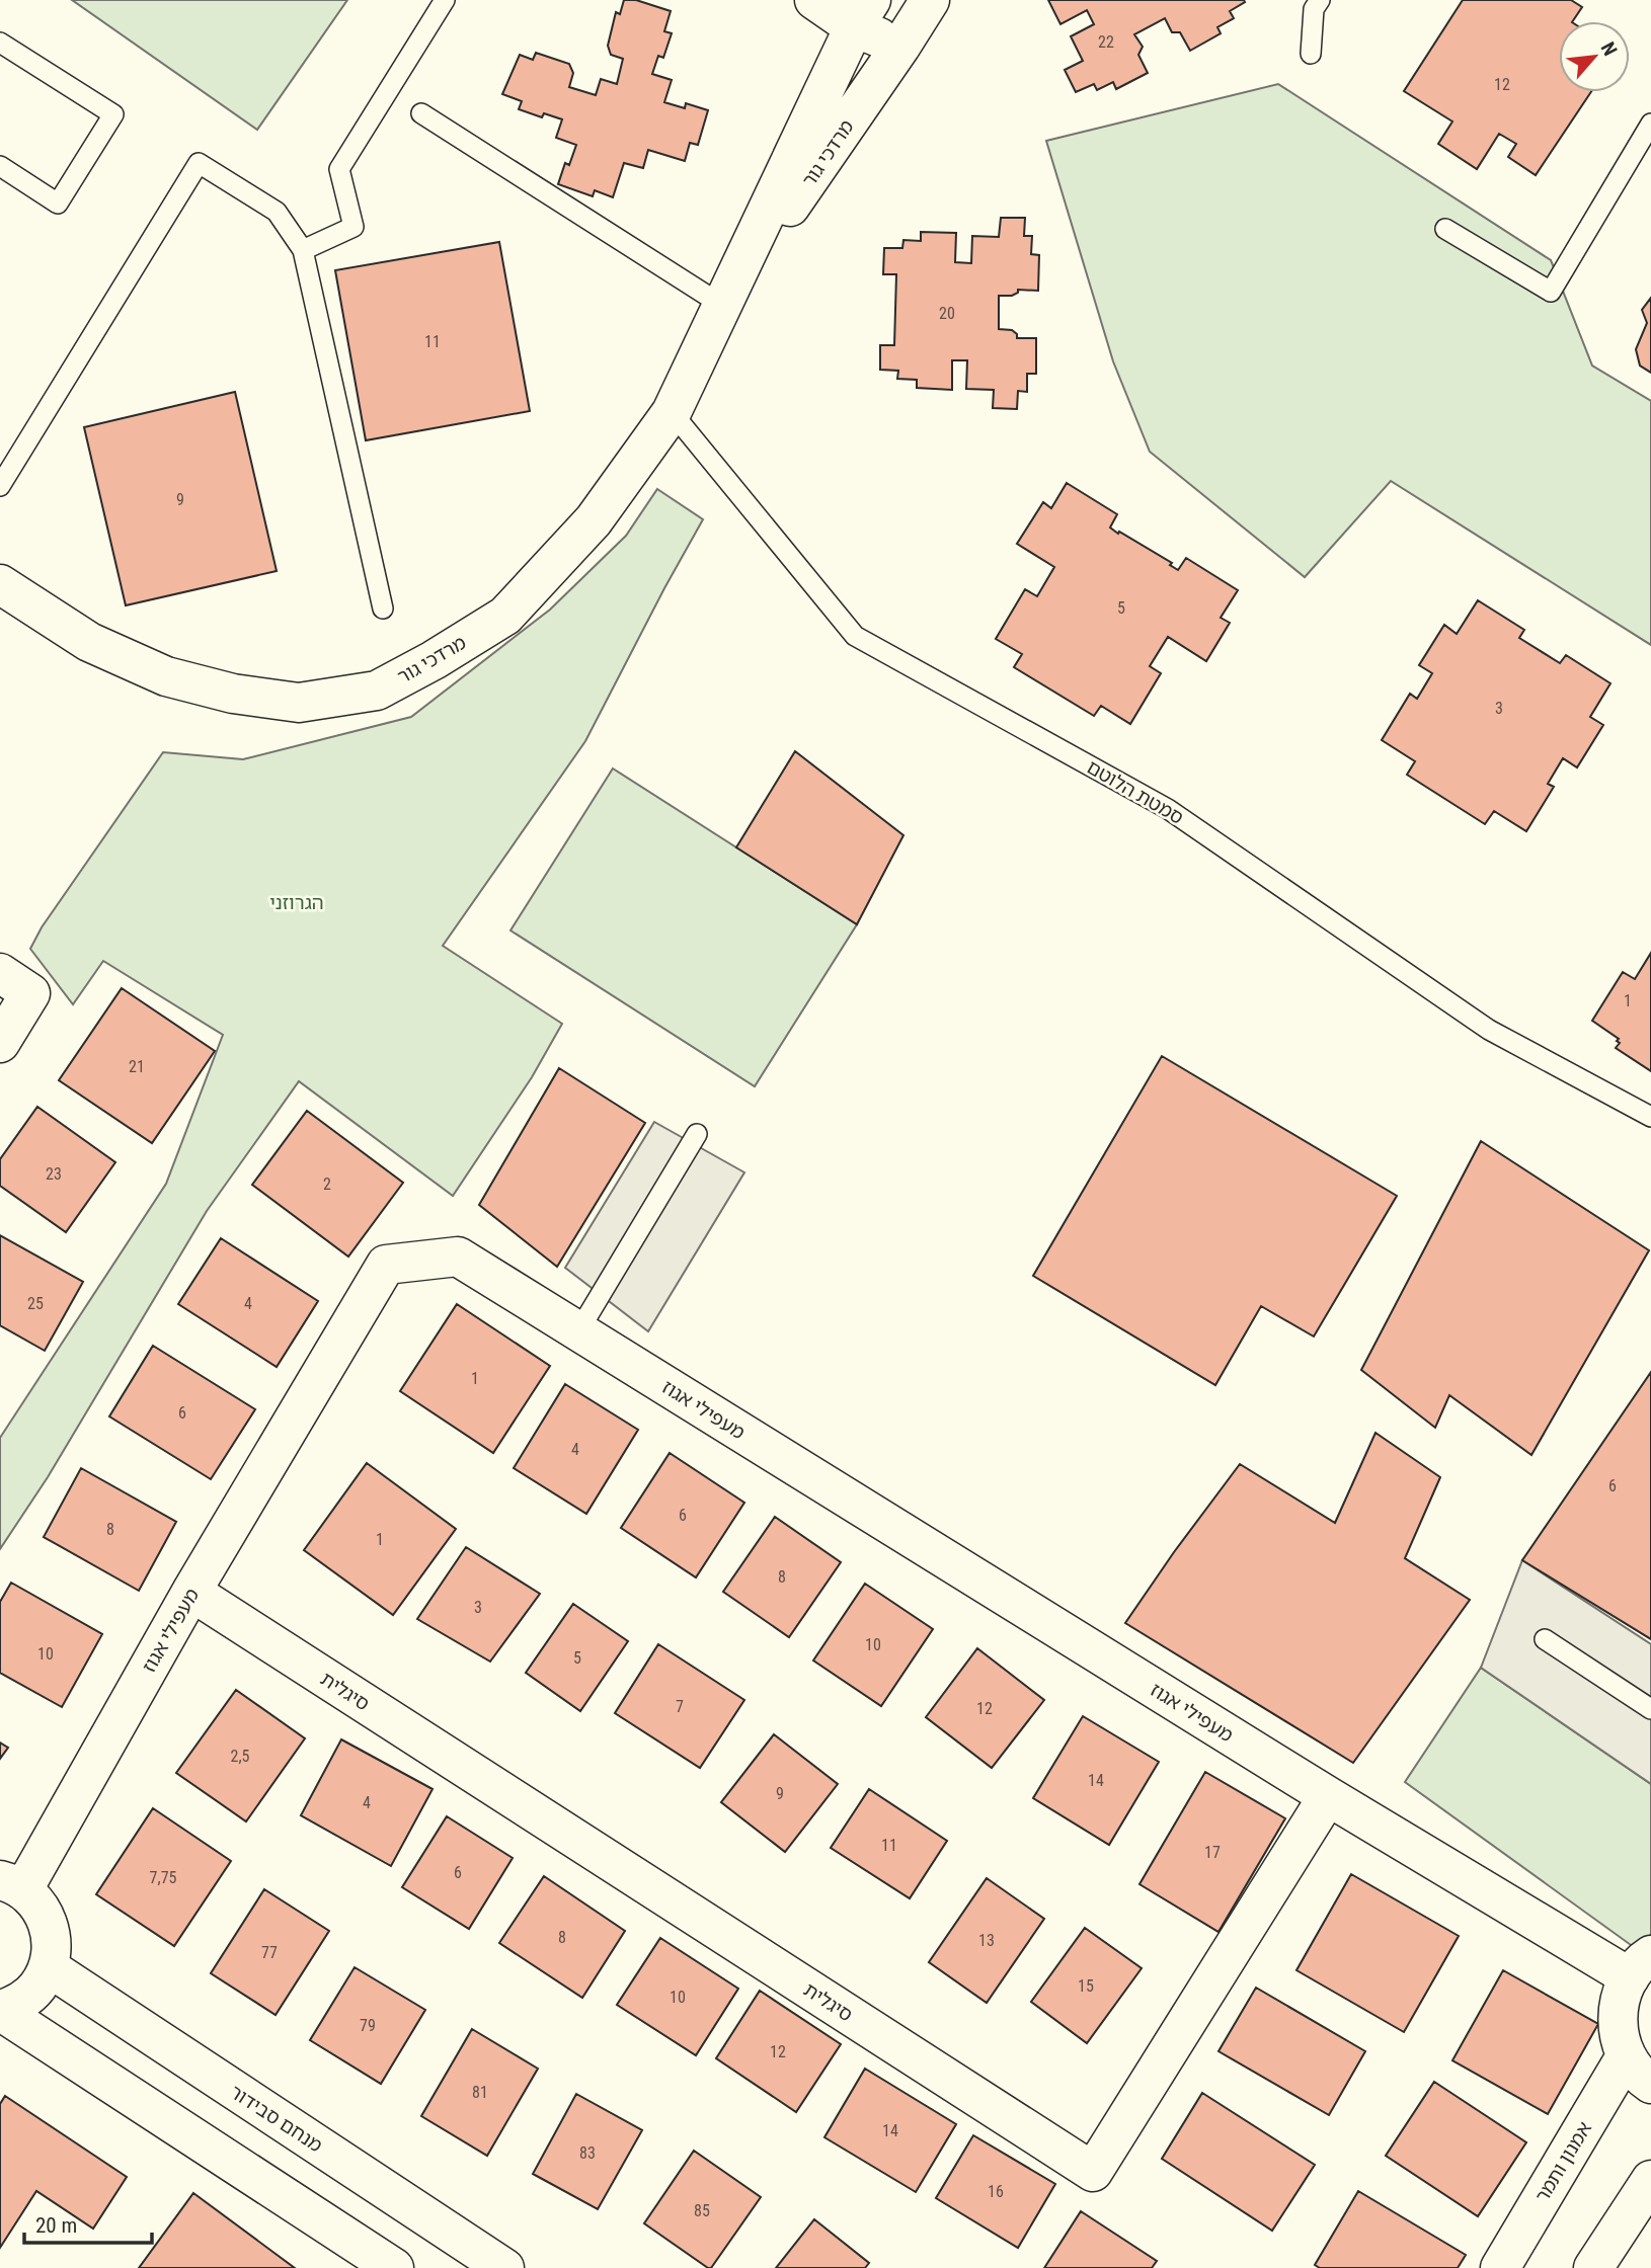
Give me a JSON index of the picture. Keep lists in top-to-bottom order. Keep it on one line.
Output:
{"streets":{"street":["מרדכי גור","מעפילי אגוז","סיגלית","מנחם סבידור","אמנון ותמר"],"lane":["סמטת הלוטם"]},"crossings":[["מרדכי גור","סמטת הלוטם"],["מעפילי אגוז","סיגלית"]],"parks":["הגרוזני"],"house_numbers":["22","12","20","11","9","5","3","1","21","23","2","25","4","1","6","4","6","6","8","1","8","3","10","10","5","7","12","2,5","14","9","4","11","17","6","7,75","8","13","77","15","10","79","12","81","14","83","16","85"],"scale_bar":"20 m","north":"top right"}
